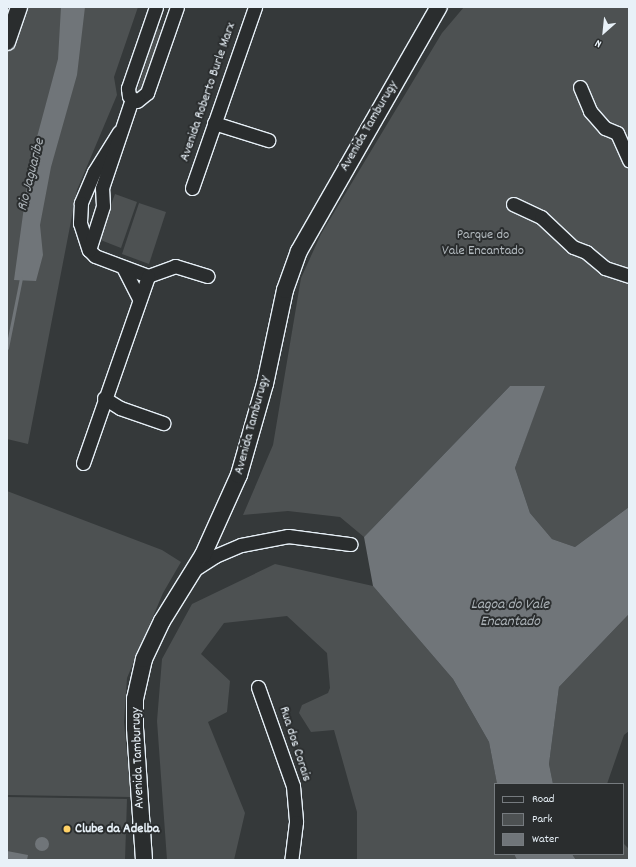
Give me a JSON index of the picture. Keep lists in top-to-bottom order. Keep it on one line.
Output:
{"streets":{"main road":["Avenida Tamburugy"],"street":["Avenida Roberto Burle Marx","Rua dos Corais"]},"water":["Rio Jaguaribe","Lagoa do Vale Encantado"],"parks":["Parque do Vale Encantado"],"places":["Clube da Adelba"],"legend":["Road","Park","Water"],"north":"bottom left"}
